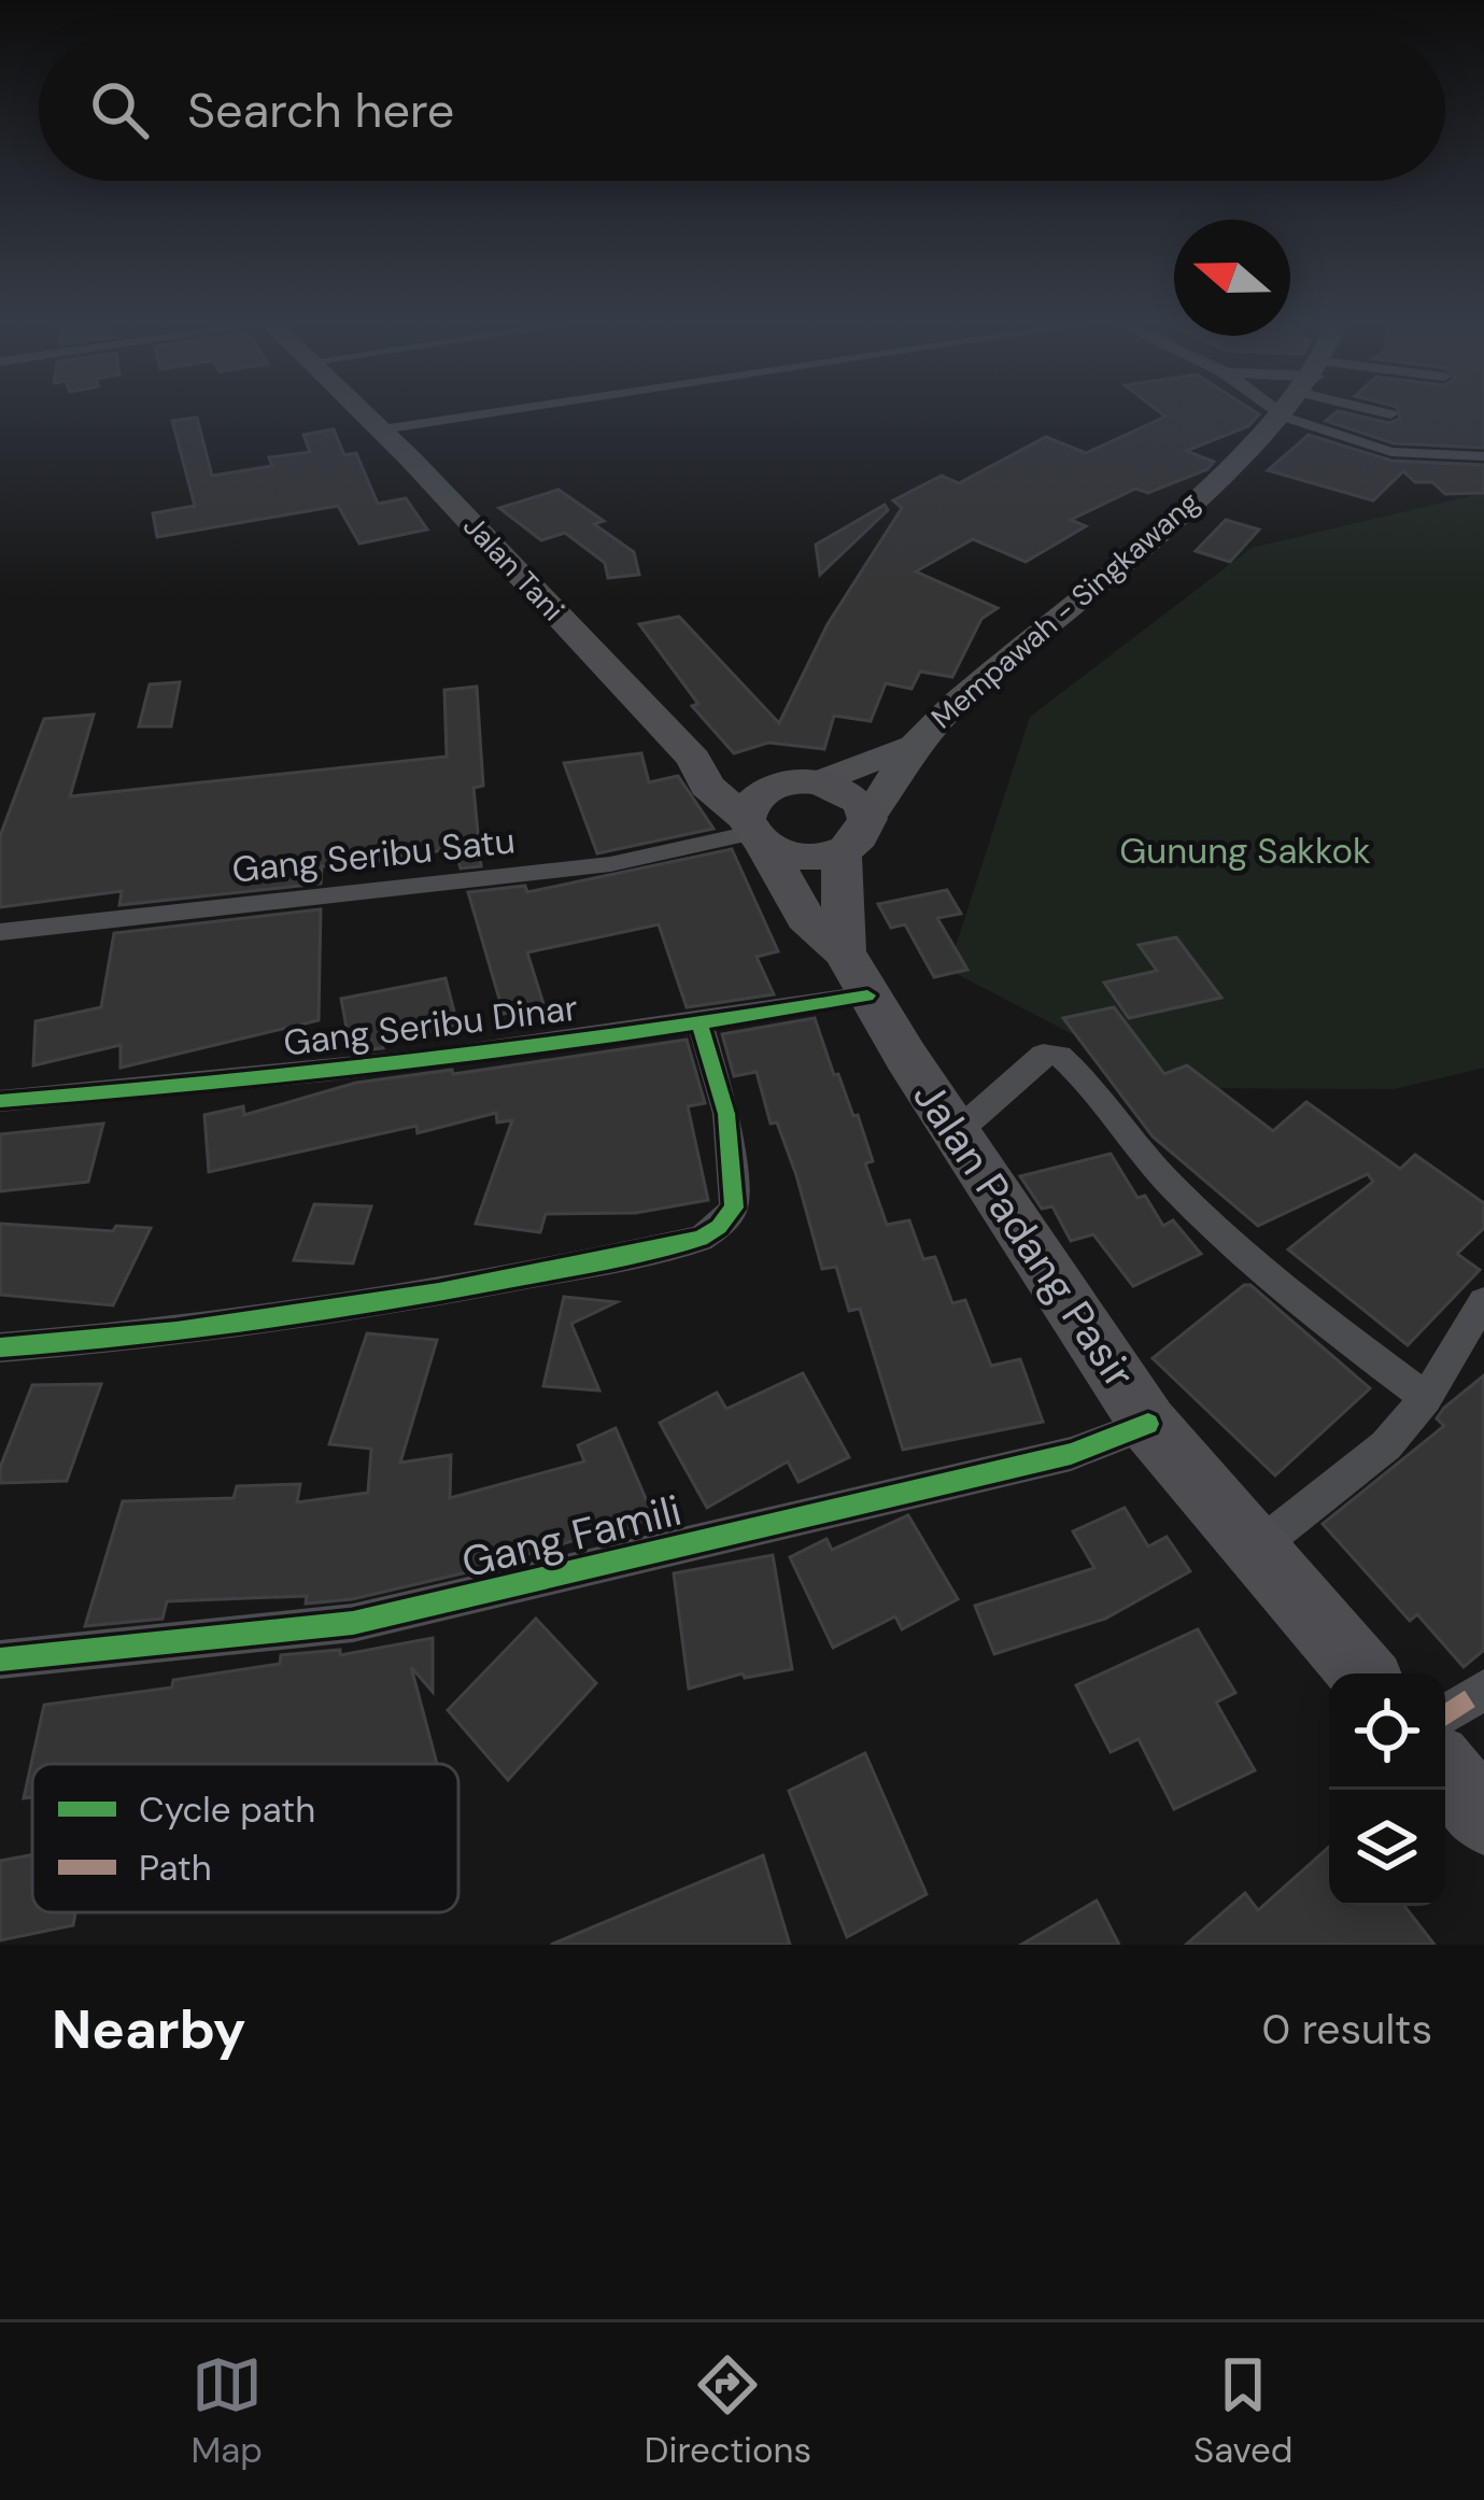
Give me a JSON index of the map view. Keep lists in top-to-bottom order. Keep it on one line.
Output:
{"streets":{"highway":["Jalan Tani","Jalan Padang Pasir"],"main road":["Mempawah - Singkawang"],"street":["Gang Seribu Satu","Gang Seribu Dinar","Gang Famili"]},"crossings":[["Jalan Tani","Gang Seribu Satu"],["Jalan Tani","Jalan Padang Pasir"],["Gang Seribu Satu","Jalan Padang Pasir"],["Gang Seribu Dinar","Jalan Padang Pasir"],["Jalan Padang Pasir","Gang Famili"]],"parks":["Gunung Sakkok"],"legend":["Cycle path","Path"],"north":"left","page":{"search":"Search here","heading":["Nearby","0 results"],"nav":["Map","Directions","Saved"]}}
